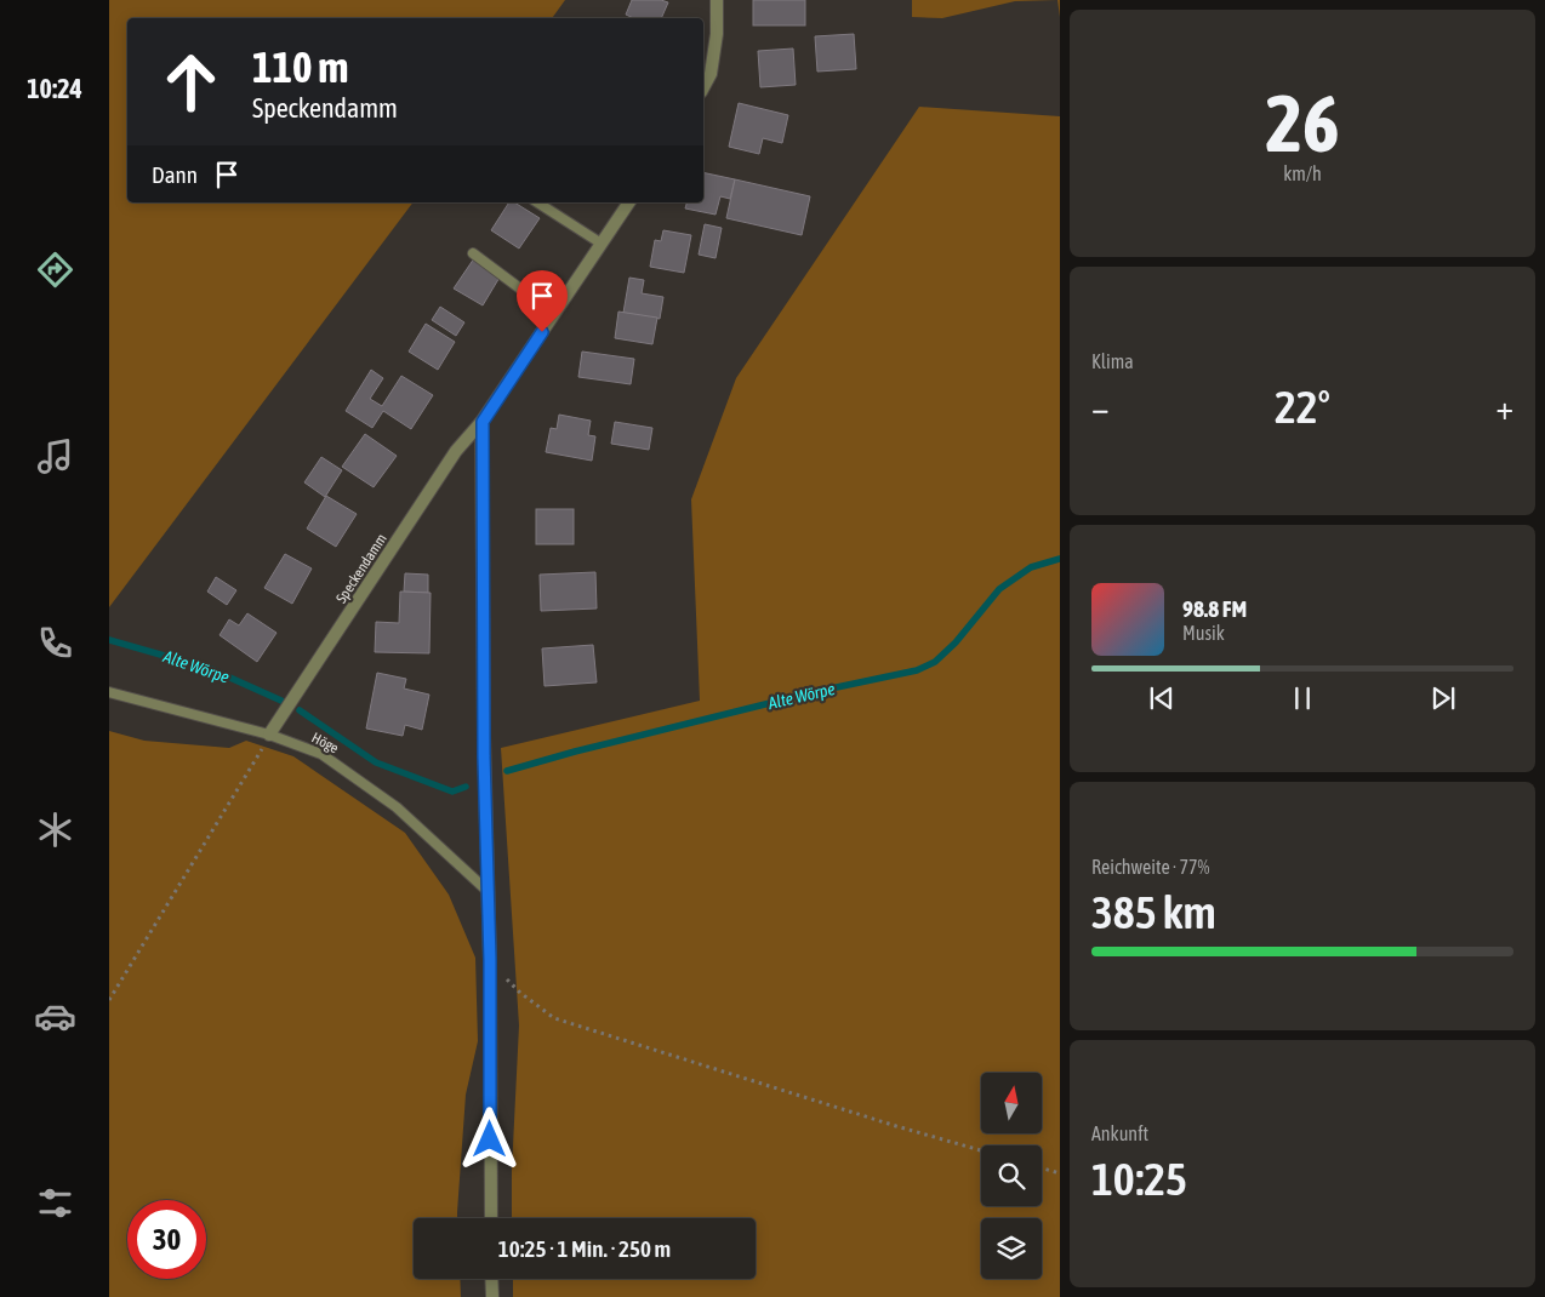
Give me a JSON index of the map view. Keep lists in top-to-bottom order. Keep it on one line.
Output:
{"streets":{"street":["Speckendamm"],"lane":["Höge"]},"crossings":[["Speckendamm","Höge"]],"water":["Alte Wörpe"],"north":"top","page":{"tabs":"10:24","tile":[["26","km/h"],"Klima",["Reichweite · 77%","385 km"],["Ankunft","10:25"]],"turn":["110 m","Speckendamm"],"then":"Dann","heat":["−","22°","+"],"song":["98.8 FM","Musik"],"limit":"30","trip":"10:25 · 1 Min. · 250 m"}}
